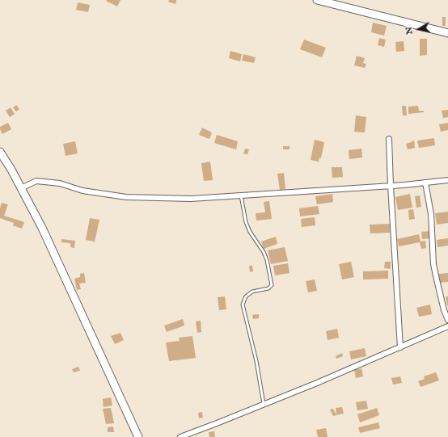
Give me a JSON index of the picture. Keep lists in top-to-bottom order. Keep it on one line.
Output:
{"north":"left"}
